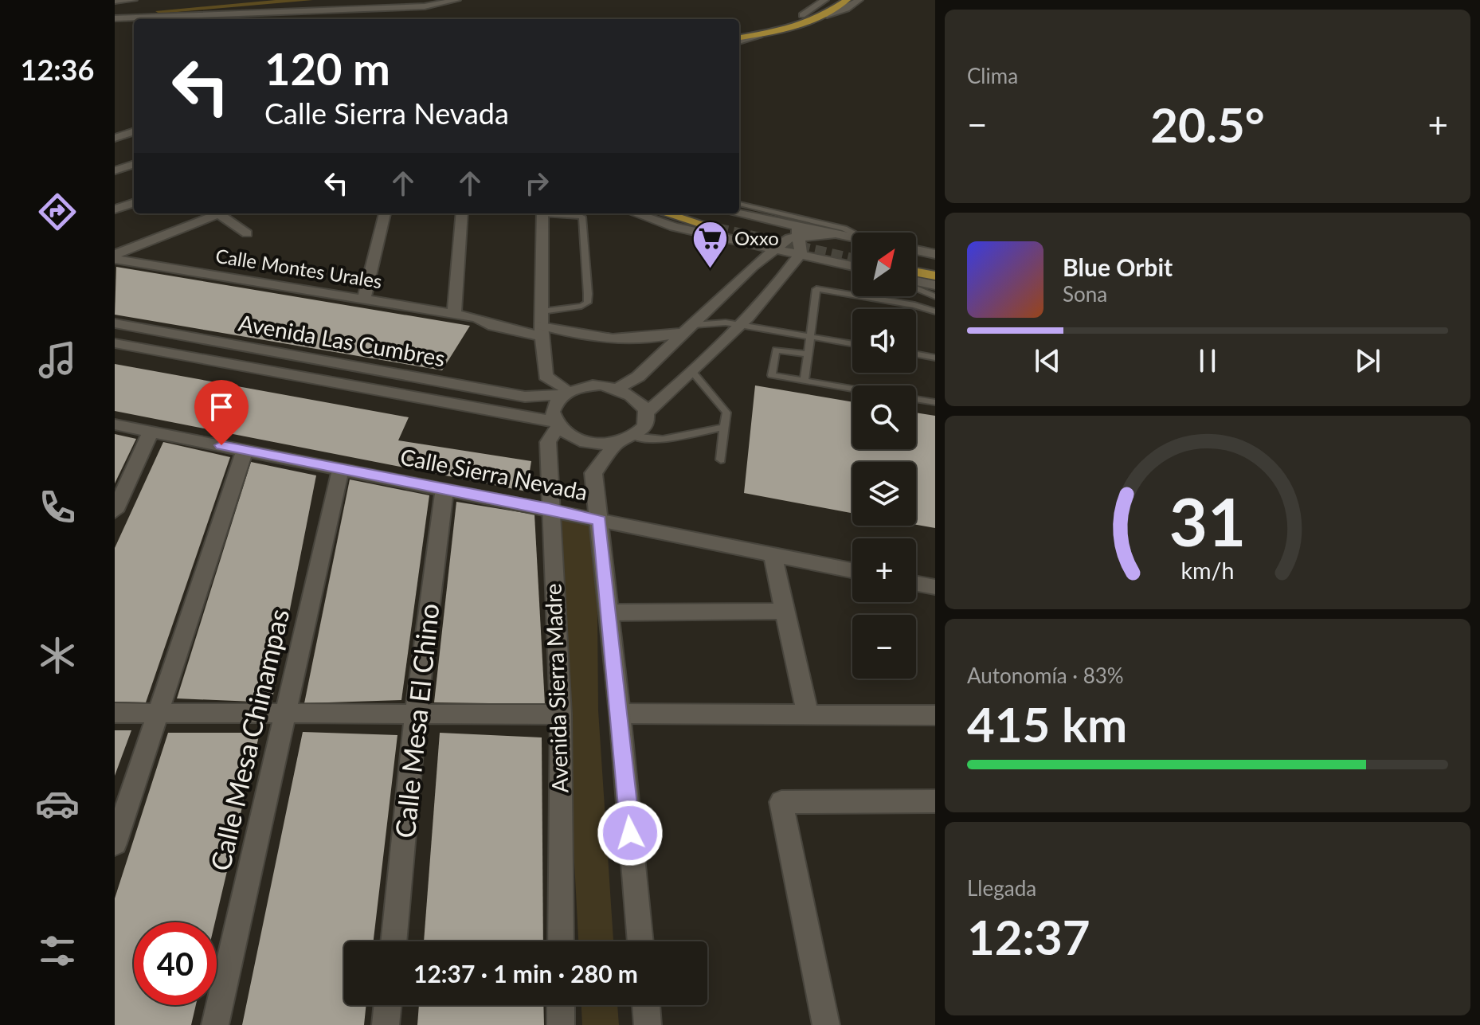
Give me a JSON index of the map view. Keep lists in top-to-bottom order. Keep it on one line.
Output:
{"streets":{"street":["Calle Montes Urales","Avenida Las Cumbres","Calle Sierra Nevada","Avenida Sierra Madre","Calle Mesa El Chino","Calle Mesa Chinampas"]},"crossings":[["Avenida Las Cumbres","Avenida Sierra Madre"],["Calle Sierra Nevada","Avenida Sierra Madre"],["Calle Sierra Nevada","Calle Mesa El Chino"],["Calle Sierra Nevada","Calle Mesa Chinampas"]],"places":{"supermarket":["Oxxo"]},"north":"top right","page":{"tabs":"12:36","tile":["Clima",["Autonomía · 83%","415 km"],["Llegada","12:37"]],"turn":["120 m","Calle Sierra Nevada"],"heat":["−","20.5°","+"],"map_buttons":["+","−"],"song":["Blue Orbit","Sona"],"limit":"40","trip":"12:37 · 1 min · 280 m","gauge":["31","km/h"]}}
